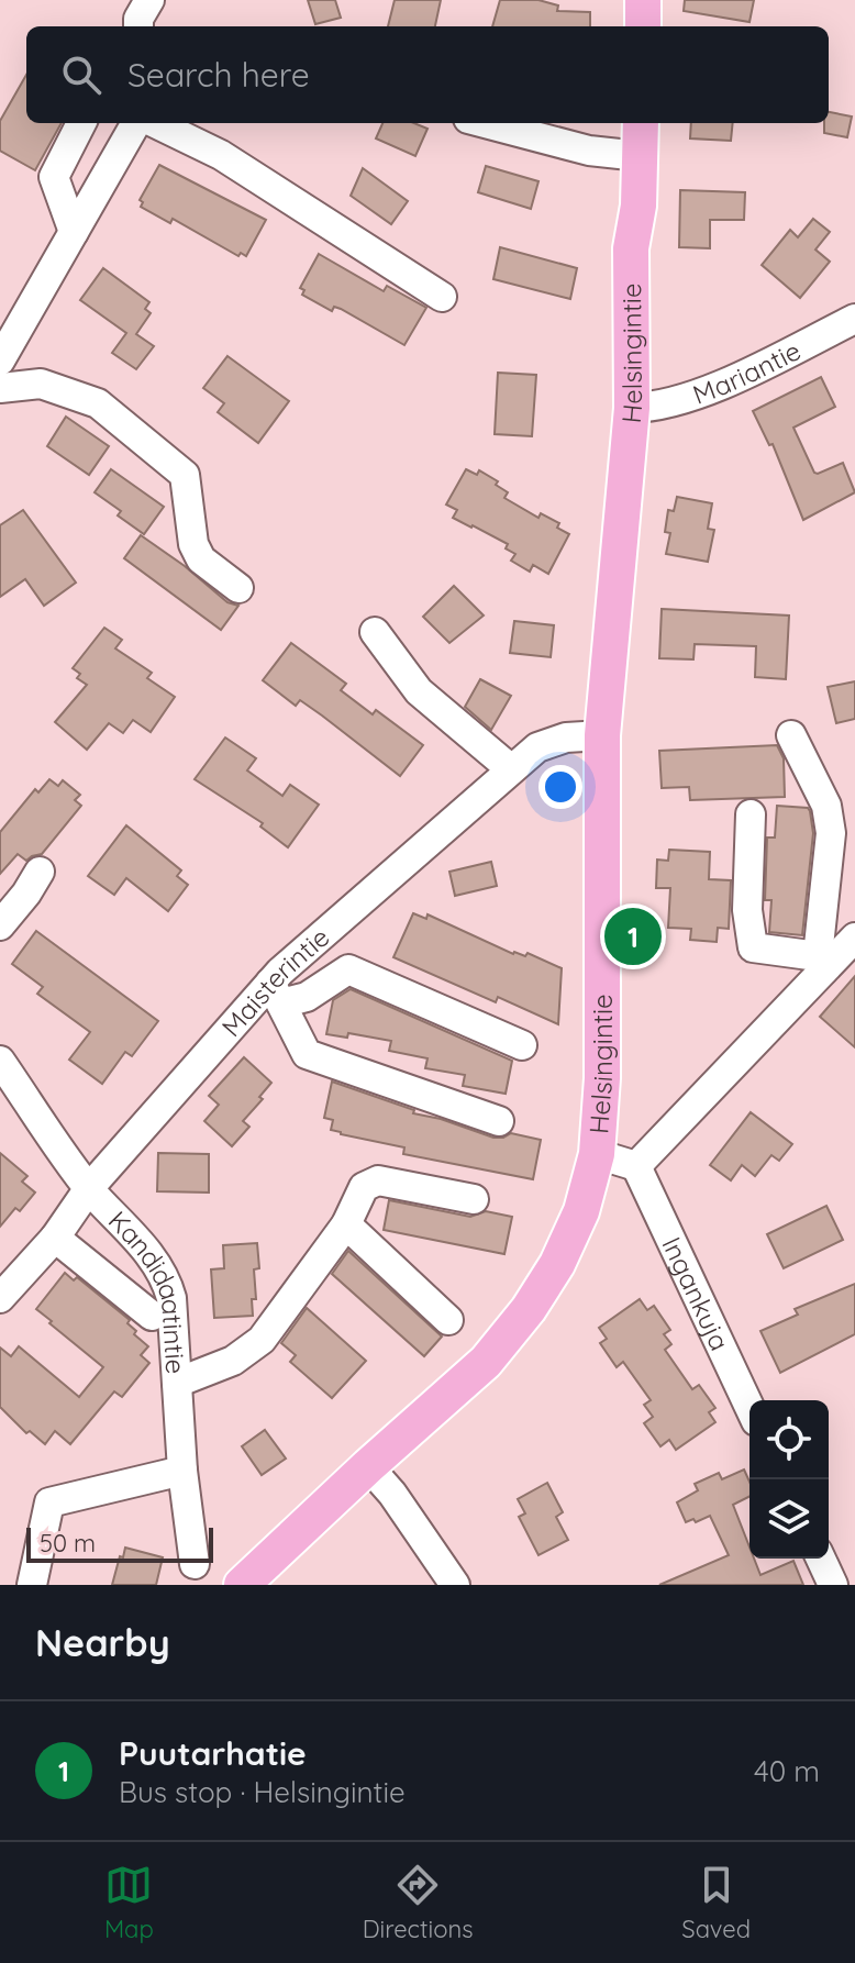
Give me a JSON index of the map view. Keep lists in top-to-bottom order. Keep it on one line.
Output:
{"streets":{"main road":["Helsingintie"],"street":["Mariantie","Maisterintie","Ingankuja","Kandidaatintie"]},"crossings":[["Helsingintie","Mariantie"],["Helsingintie","Maisterintie"],["Maisterintie","Kandidaatintie"]],"scale_bar":"50 m","page":{"search":"Search here","pins":"1","scale":"50 m","heading":"Nearby","list":[{"mark":"1","name":"Puutarhatie","note":"Bus stop · Helsingintie","value":"40 m"}],"nav":["Map","Directions","Saved"]}}
